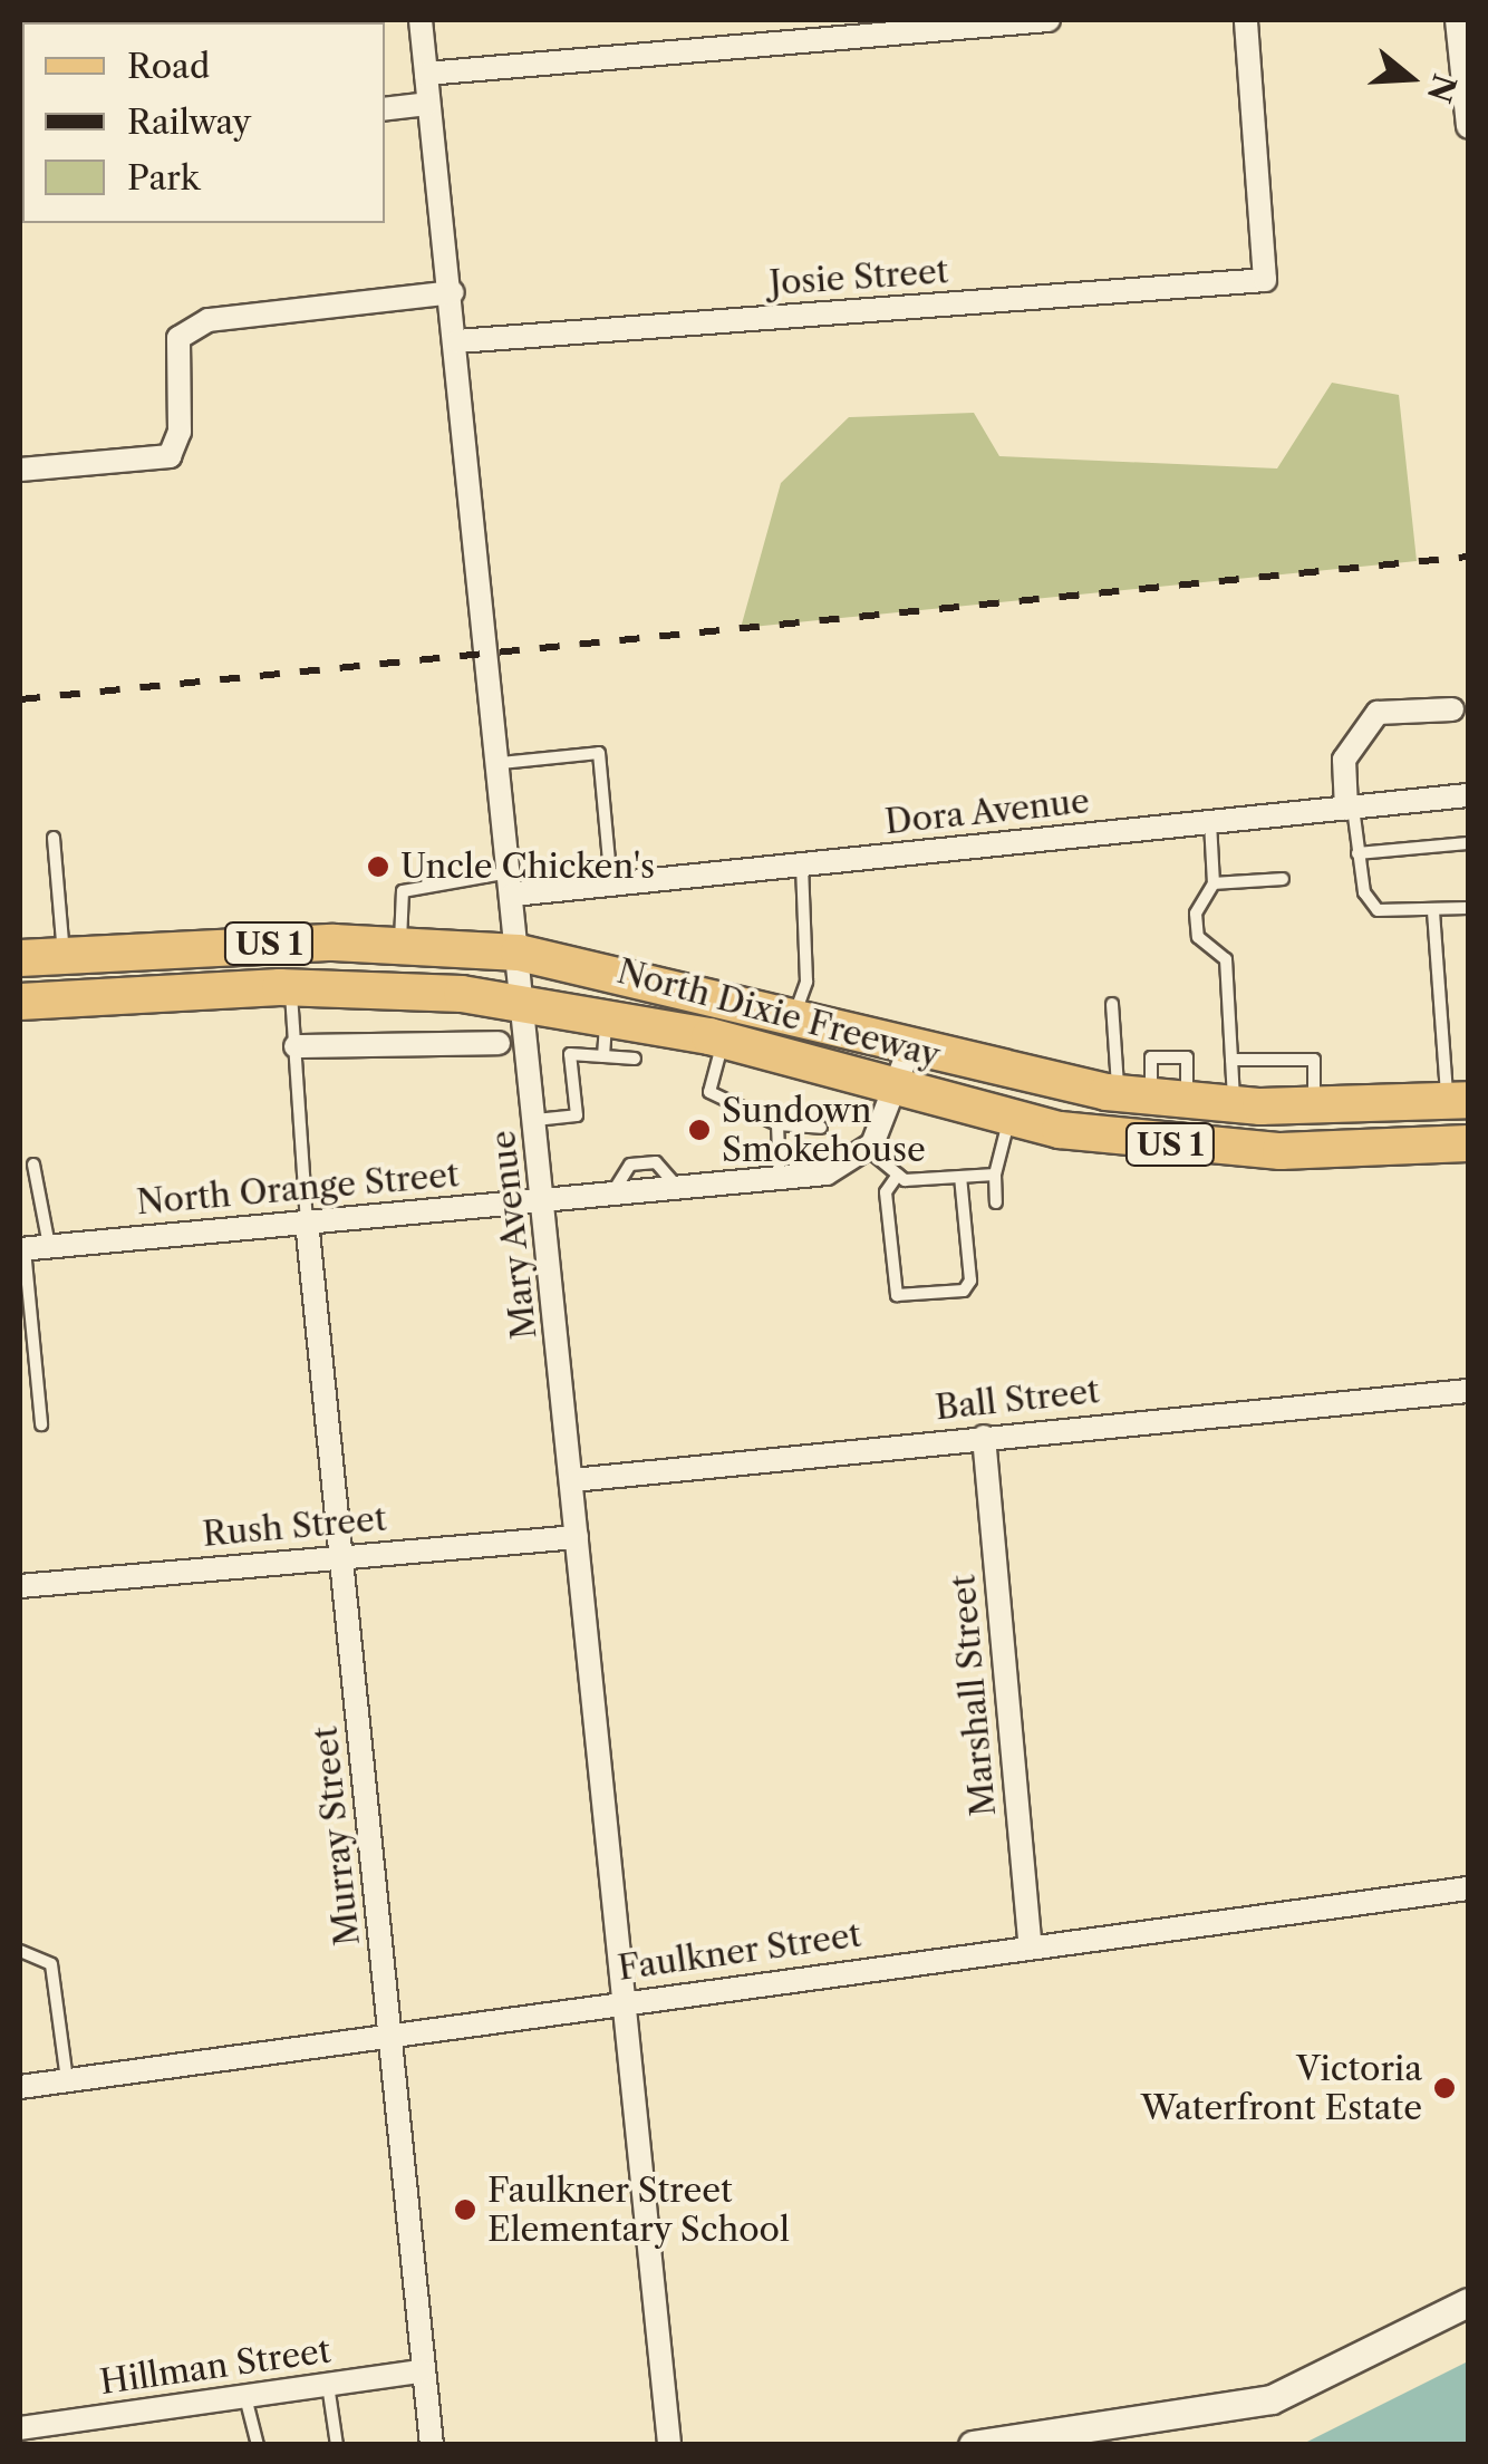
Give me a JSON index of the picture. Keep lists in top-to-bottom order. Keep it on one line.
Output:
{"streets":{"main road":["US 1","North Dixie Freeway"],"street":["Josie Street","Dora Avenue","North Orange Street","Mary Avenue","Ball Street","Rush Street","Marshall Street","Murray Street","Faulkner Street","Hillman Street"]},"crossings":[["Josie Street","Mary Avenue"],["Dora Avenue","Mary Avenue"],["North Dixie Freeway","Mary Avenue"],["North Orange Street","Mary Avenue"],["North Orange Street","Murray Street"],["Mary Avenue","Ball Street"],["Mary Avenue","Rush Street"],["Mary Avenue","Faulkner Street"],["Ball Street","Marshall Street"],["Rush Street","Murray Street"],["Marshall Street","Faulkner Street"],["Murray Street","Faulkner Street"],["Murray Street","Hillman Street"]],"places":["Uncle Chicken's","Sundown Smokehouse","Victoria Waterfront Estate","Faulkner Street Elementary School"],"legend":["Road","Railway","Park"],"north":"right"}
